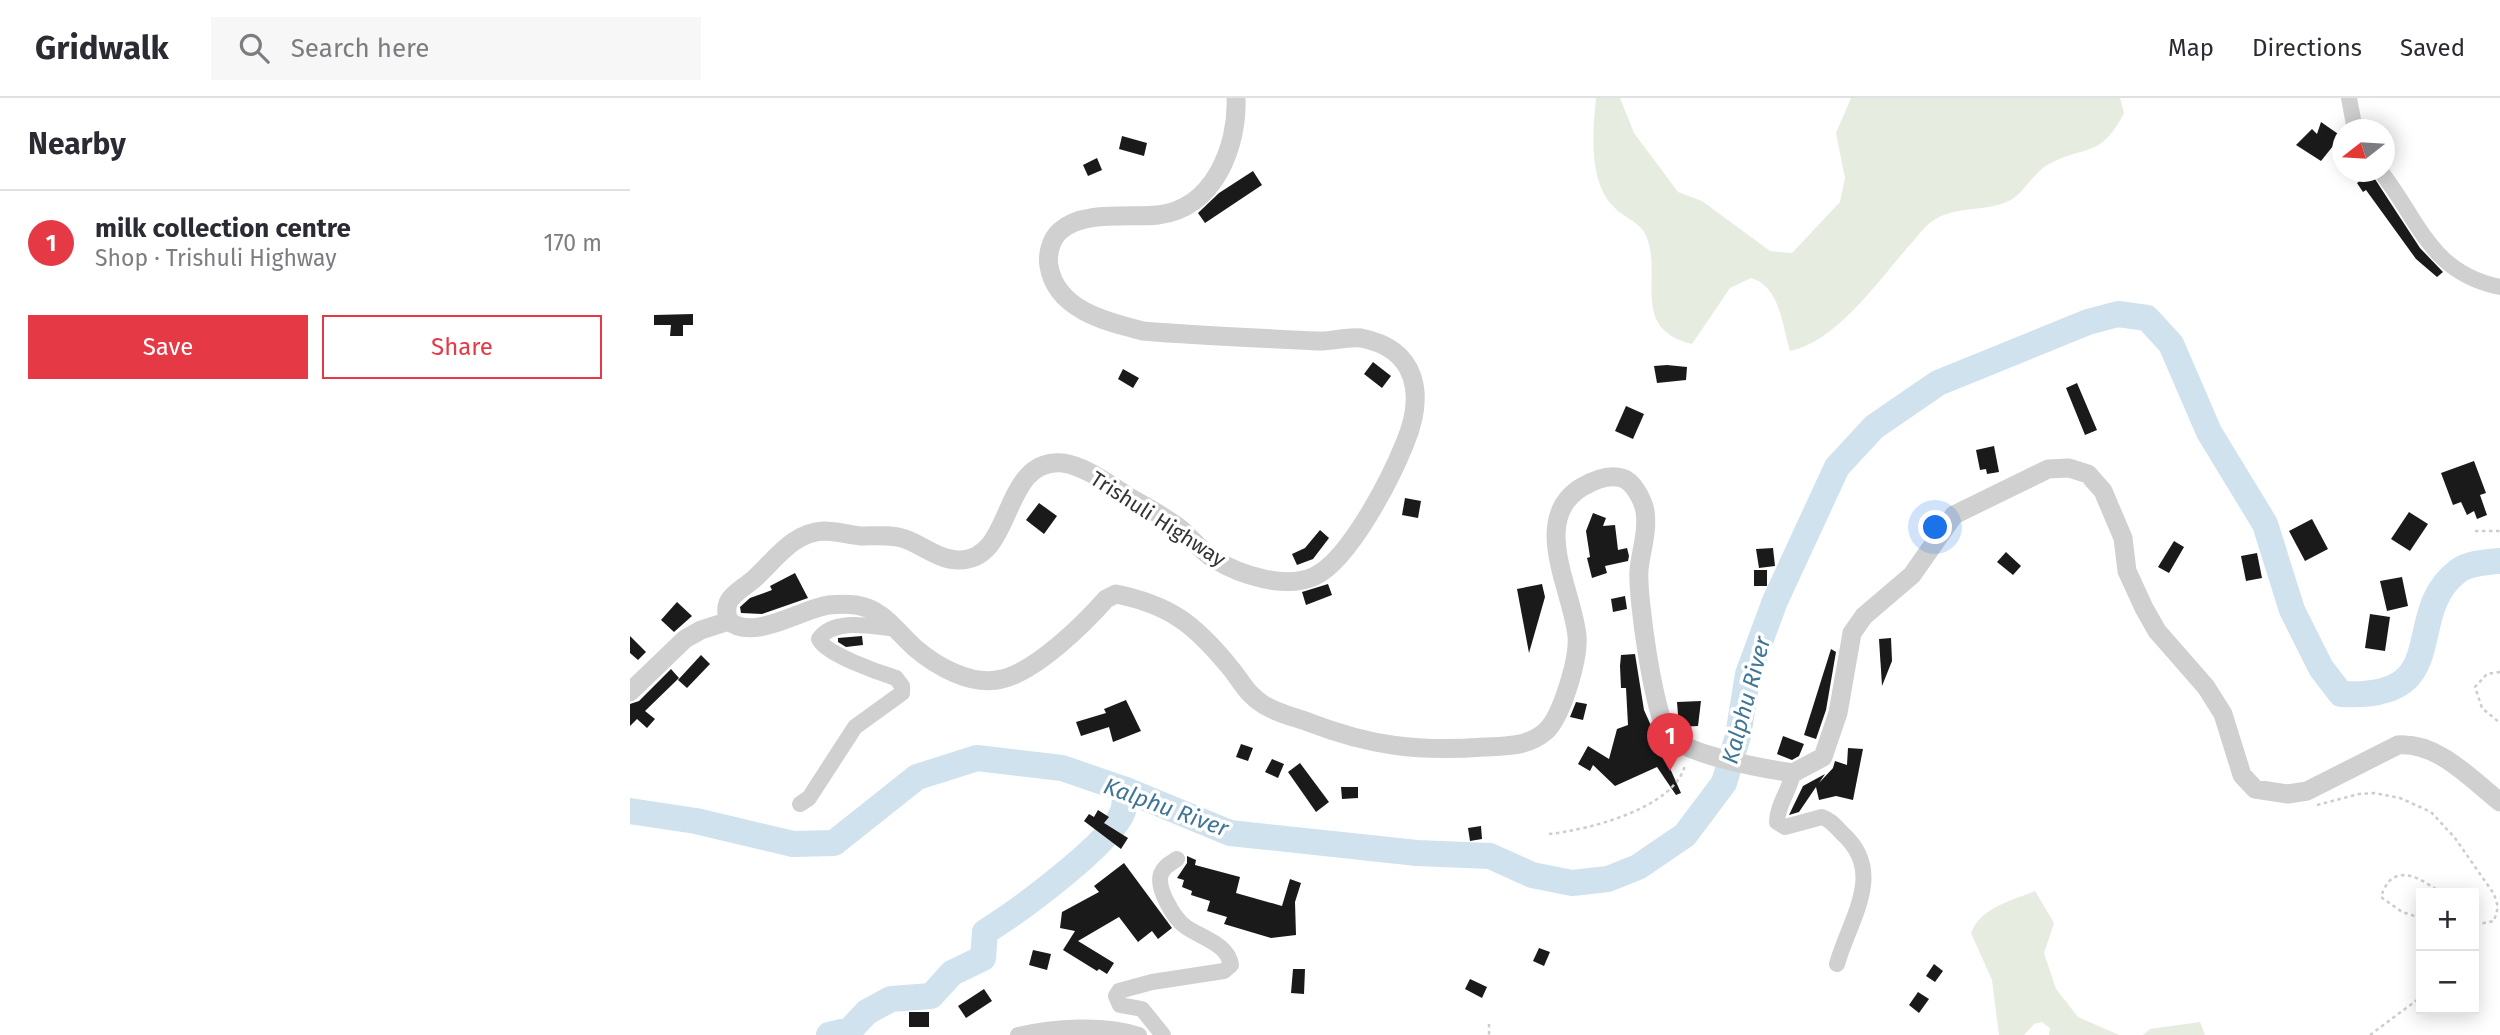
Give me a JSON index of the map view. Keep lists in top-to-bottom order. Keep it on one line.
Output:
{"streets":{"street":["Trishuli Highway"]},"water":["Kalphu River"],"north":"left","page":{"header":"Gridwalk","search":"Search here","nav":["Map","Directions","Saved"],"heading":"Nearby","list":[{"mark":"1","name":"milk collection centre","note":"Shop · Trishuli Highway","value":"170 m"}],"buttons":["Save","Share"],"pins":"1","map_buttons":["+","−"]}}
